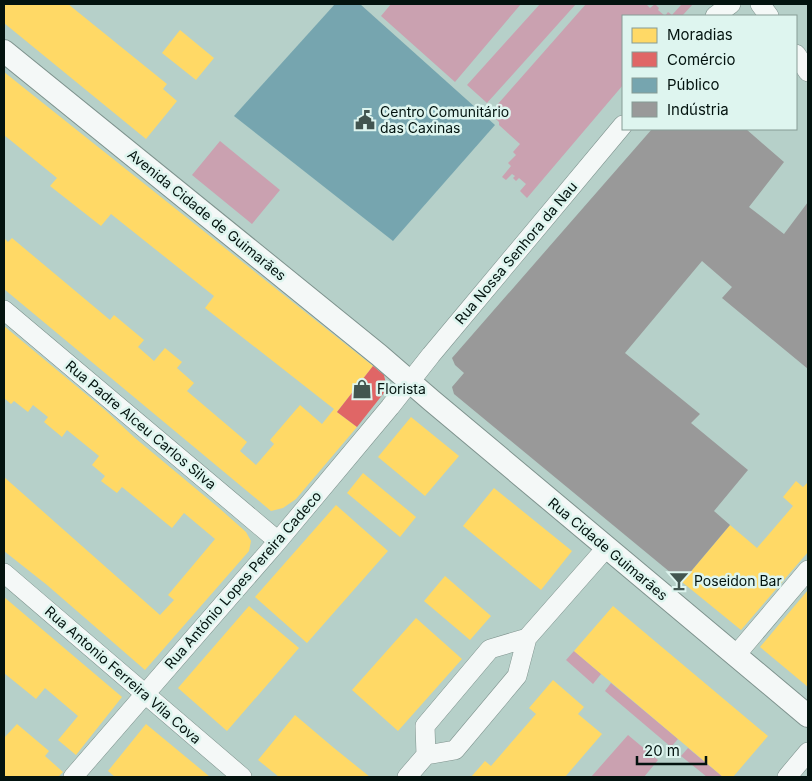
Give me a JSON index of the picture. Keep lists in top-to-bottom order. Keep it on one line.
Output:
{"streets":{"street":["Avenida Cidade de Guimarães","Rua Nossa Senhora da Nau","Rua Padre Alceu Carlos Silva","Rua Cidade Guimarães","Rua António Lopes Pereira Cadeco","Rua Antonio Ferreira Vila Cova"]},"crossings":[["Avenida Cidade de Guimarães","Rua Nossa Senhora da Nau"],["Avenida Cidade de Guimarães","Rua Cidade Guimarães"],["Avenida Cidade de Guimarães","Rua António Lopes Pereira Cadeco"],["Rua Nossa Senhora da Nau","Rua Cidade Guimarães"],["Rua Nossa Senhora da Nau","Rua António Lopes Pereira Cadeco"],["Rua Padre Alceu Carlos Silva","Rua António Lopes Pereira Cadeco"],["Rua Cidade Guimarães","Rua António Lopes Pereira Cadeco"],["Rua António Lopes Pereira Cadeco","Rua Antonio Ferreira Vila Cova"]],"places":{"public building":["Centro Comunitário das Caxinas"],"shop":["Florista"],"bar":["Poseidon Bar"]},"legend":["Moradias","Comércio","Público","Indústria"],"scale_bar":"20 m"}
